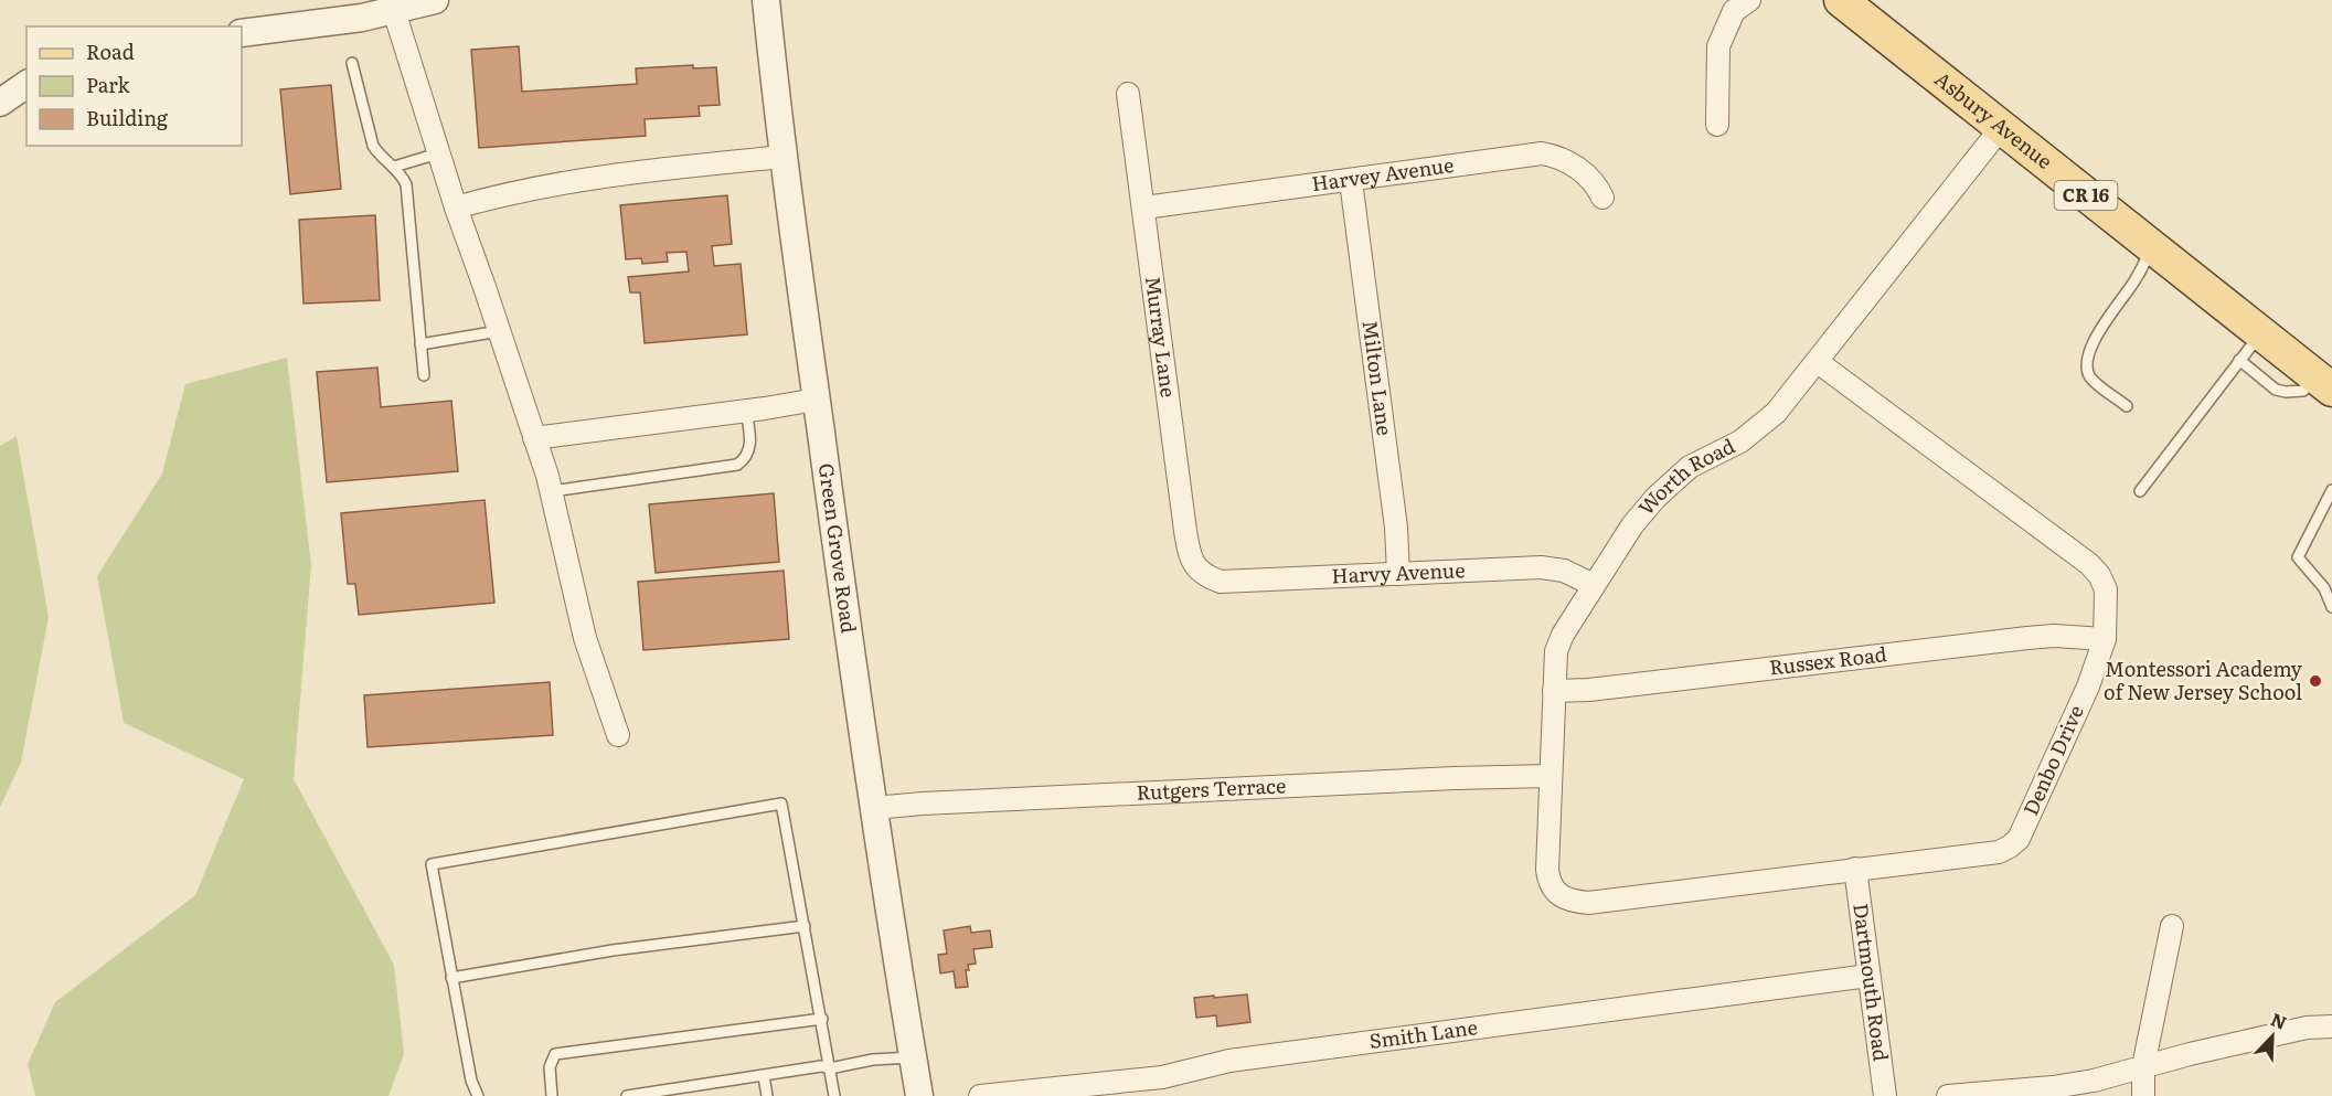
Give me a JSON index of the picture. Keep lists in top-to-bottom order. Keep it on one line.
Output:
{"streets":{"main road":["Asbury Avenue","CR 16"],"street":["Harvey Avenue","Murray Lane","Milton Lane","Worth Road","Green Grove Road","Harvy Avenue","Russex Road","Denbo Drive","Rutgers Terrace","Dartmouth Road","Smith Lane"]},"crossings":[["Asbury Avenue","Worth Road"],["Harvey Avenue","Murray Lane"],["Harvey Avenue","Milton Lane"],["Murray Lane","Harvy Avenue"],["Milton Lane","Harvy Avenue"],["Worth Road","Harvy Avenue"],["Worth Road","Russex Road"],["Worth Road","Denbo Drive"],["Worth Road","Rutgers Terrace"],["Green Grove Road","Rutgers Terrace"],["Russex Road","Denbo Drive"],["Denbo Drive","Dartmouth Road"],["Dartmouth Road","Smith Lane"]],"places":["Montessori Academy of New Jersey School"],"legend":["Road","Park","Building"],"north":"top right"}
